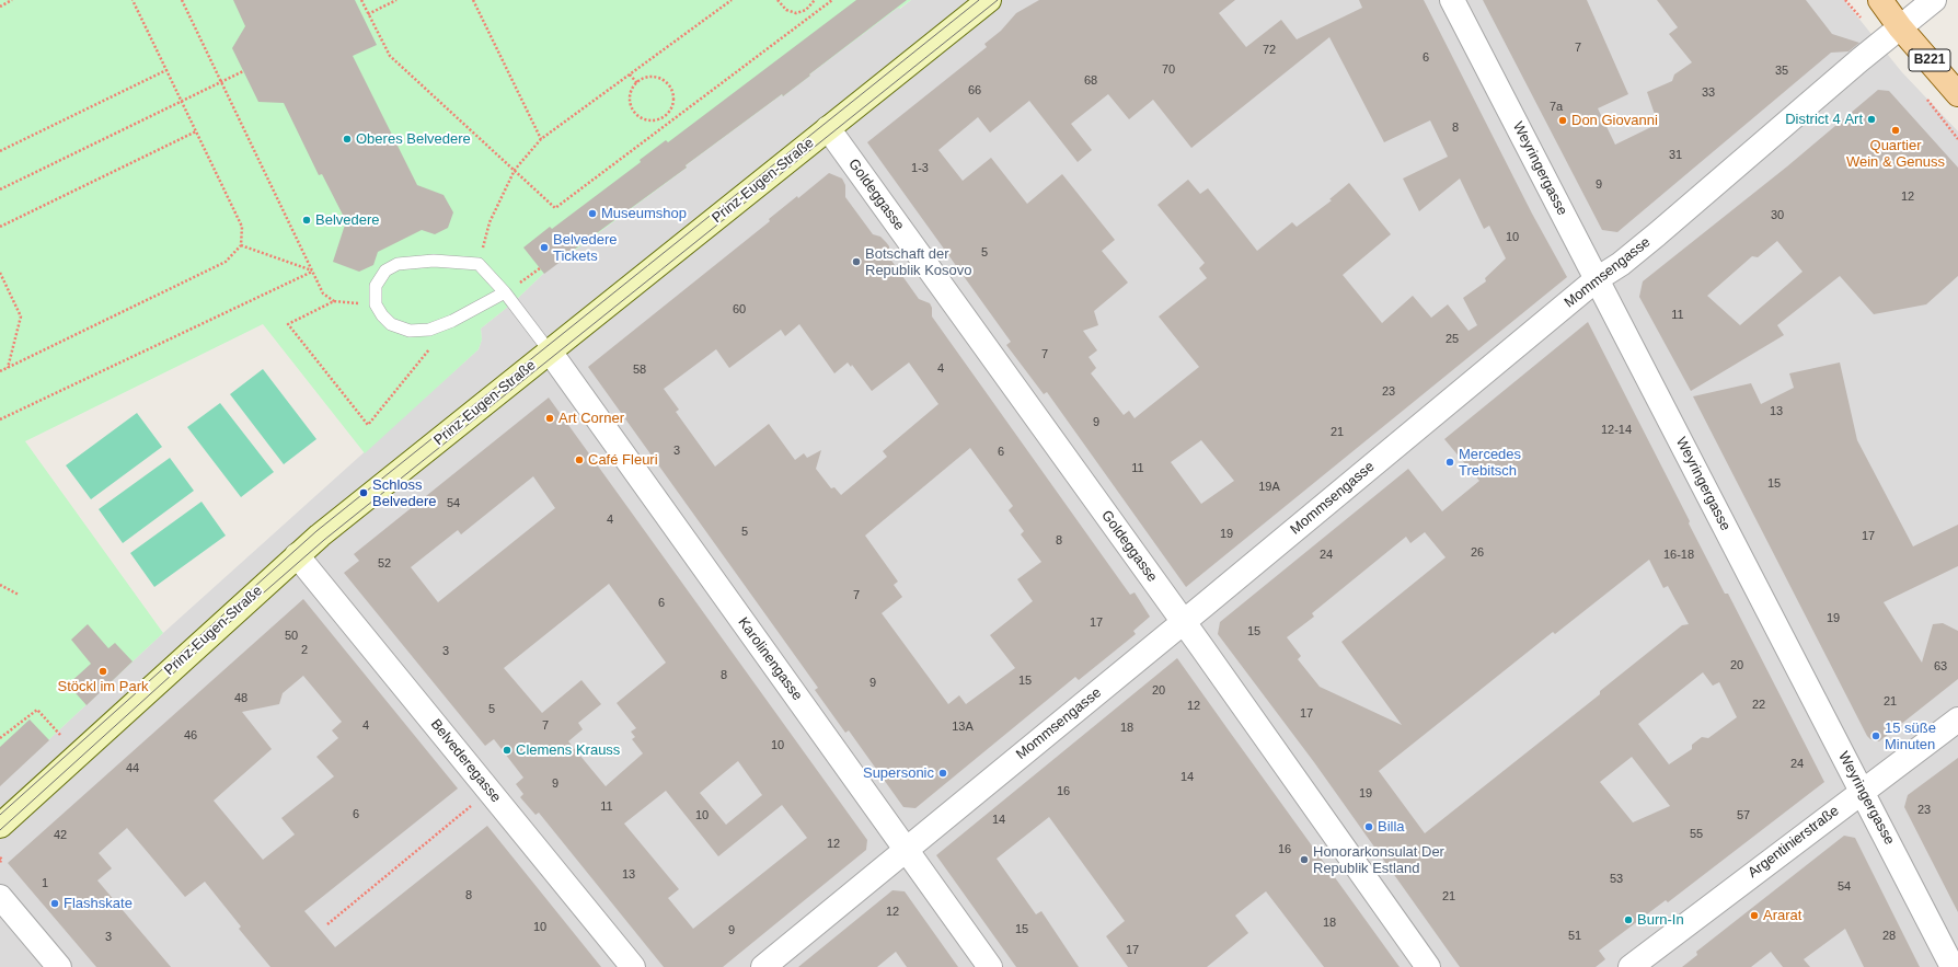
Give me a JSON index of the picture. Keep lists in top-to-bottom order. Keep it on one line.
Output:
{"streets":{"main road":["B221"],"street":["Weyringergasse","Prinz-Eugen-Straße","Goldeggasse","Mommsengasse","Karolinengasse","Belvederegasse","Argentinierstraße"]},"crossings":[["B221","Mommsengasse"],["Weyringergasse","Mommsengasse"],["Weyringergasse","Argentinierstraße"],["Prinz-Eugen-Straße","Goldeggasse"],["Prinz-Eugen-Straße","Karolinengasse"],["Prinz-Eugen-Straße","Belvederegasse"],["Goldeggasse","Mommsengasse"],["Mommsengasse","Karolinengasse"]],"places":["District 4 Art","Don Giovanni","Quartier Wein & Genuss","Oberes Belvedere","Museumshop","Belvedere","Belvedere Tickets","Botschaft der Republik Kosovo","Art Corner","Café Fleuri","Mercedes Trebitsch","Schloss Belvedere","Stöckl im Park","15 süße Minuten","Clemens Krauss","Supersonic","Billa","Honorarkonsulat Der Republik Estland","Flashskate","Ararat","Burn-In"],"house_numbers":["7","72","6","70","35","68","66","33","7a","8","31","1-3","9","12","30","10","5","60","11","25","7","4","58","23","13","9","12-14","21","3","6","11","15","19A","54","4","5","19","17","8","26","24","16-18","52","7","6","19","17","15","50","2","3","20","63","8","15","9","20","48","21","22","12","5","17","4","7","13A","18","46","10","24","44","14","9","16","19","11","23","6","10","57","14","55","42","12","16","13","53","1","54","8","21","12","18","10","15","9","51","28","3","17"]}
